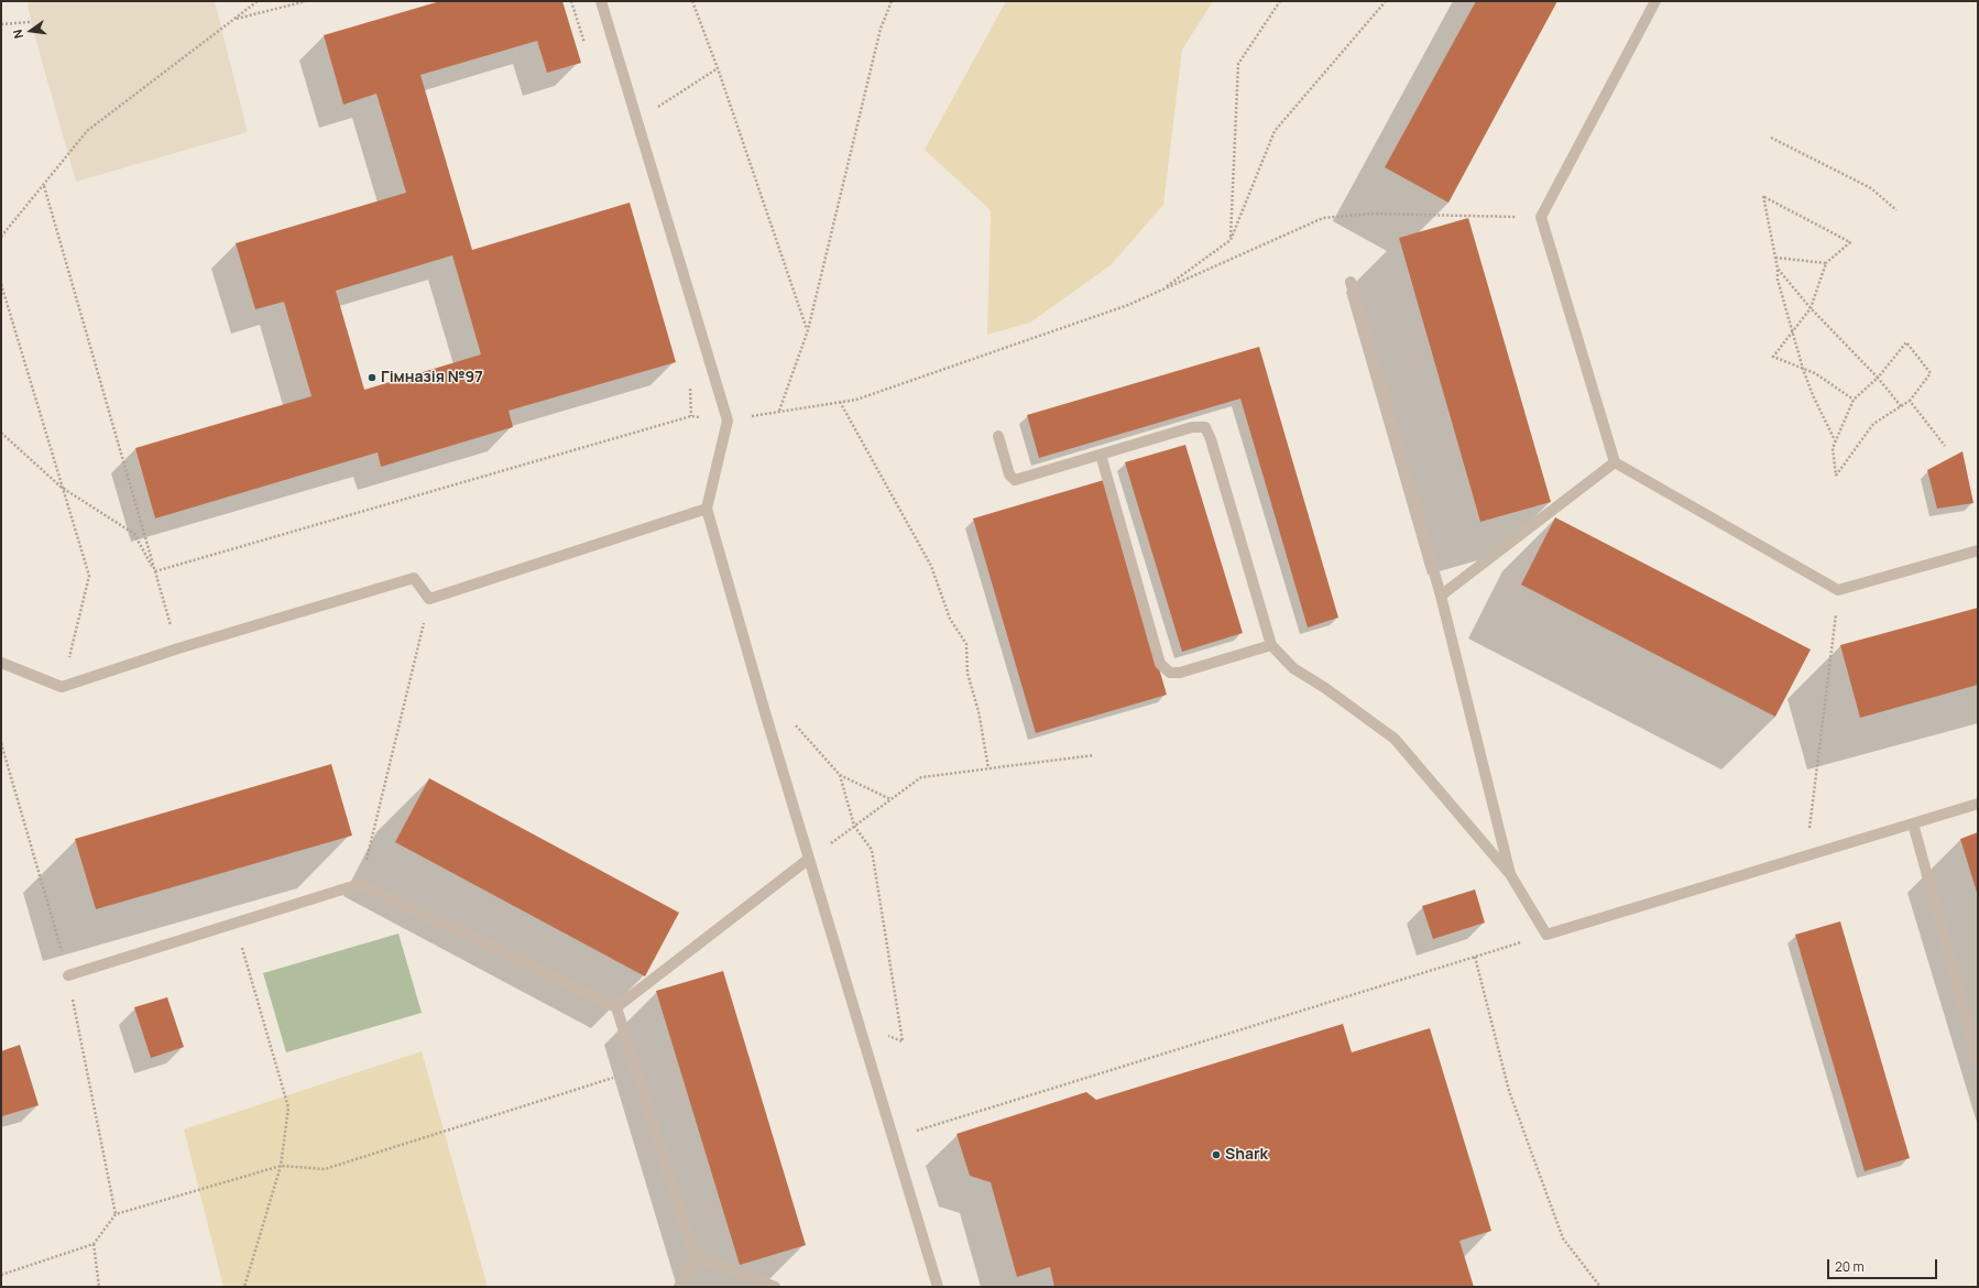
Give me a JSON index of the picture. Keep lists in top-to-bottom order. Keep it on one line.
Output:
{"places":["Гімназія №97","Shark"],"scale_bar":"20 m","north":"left"}
